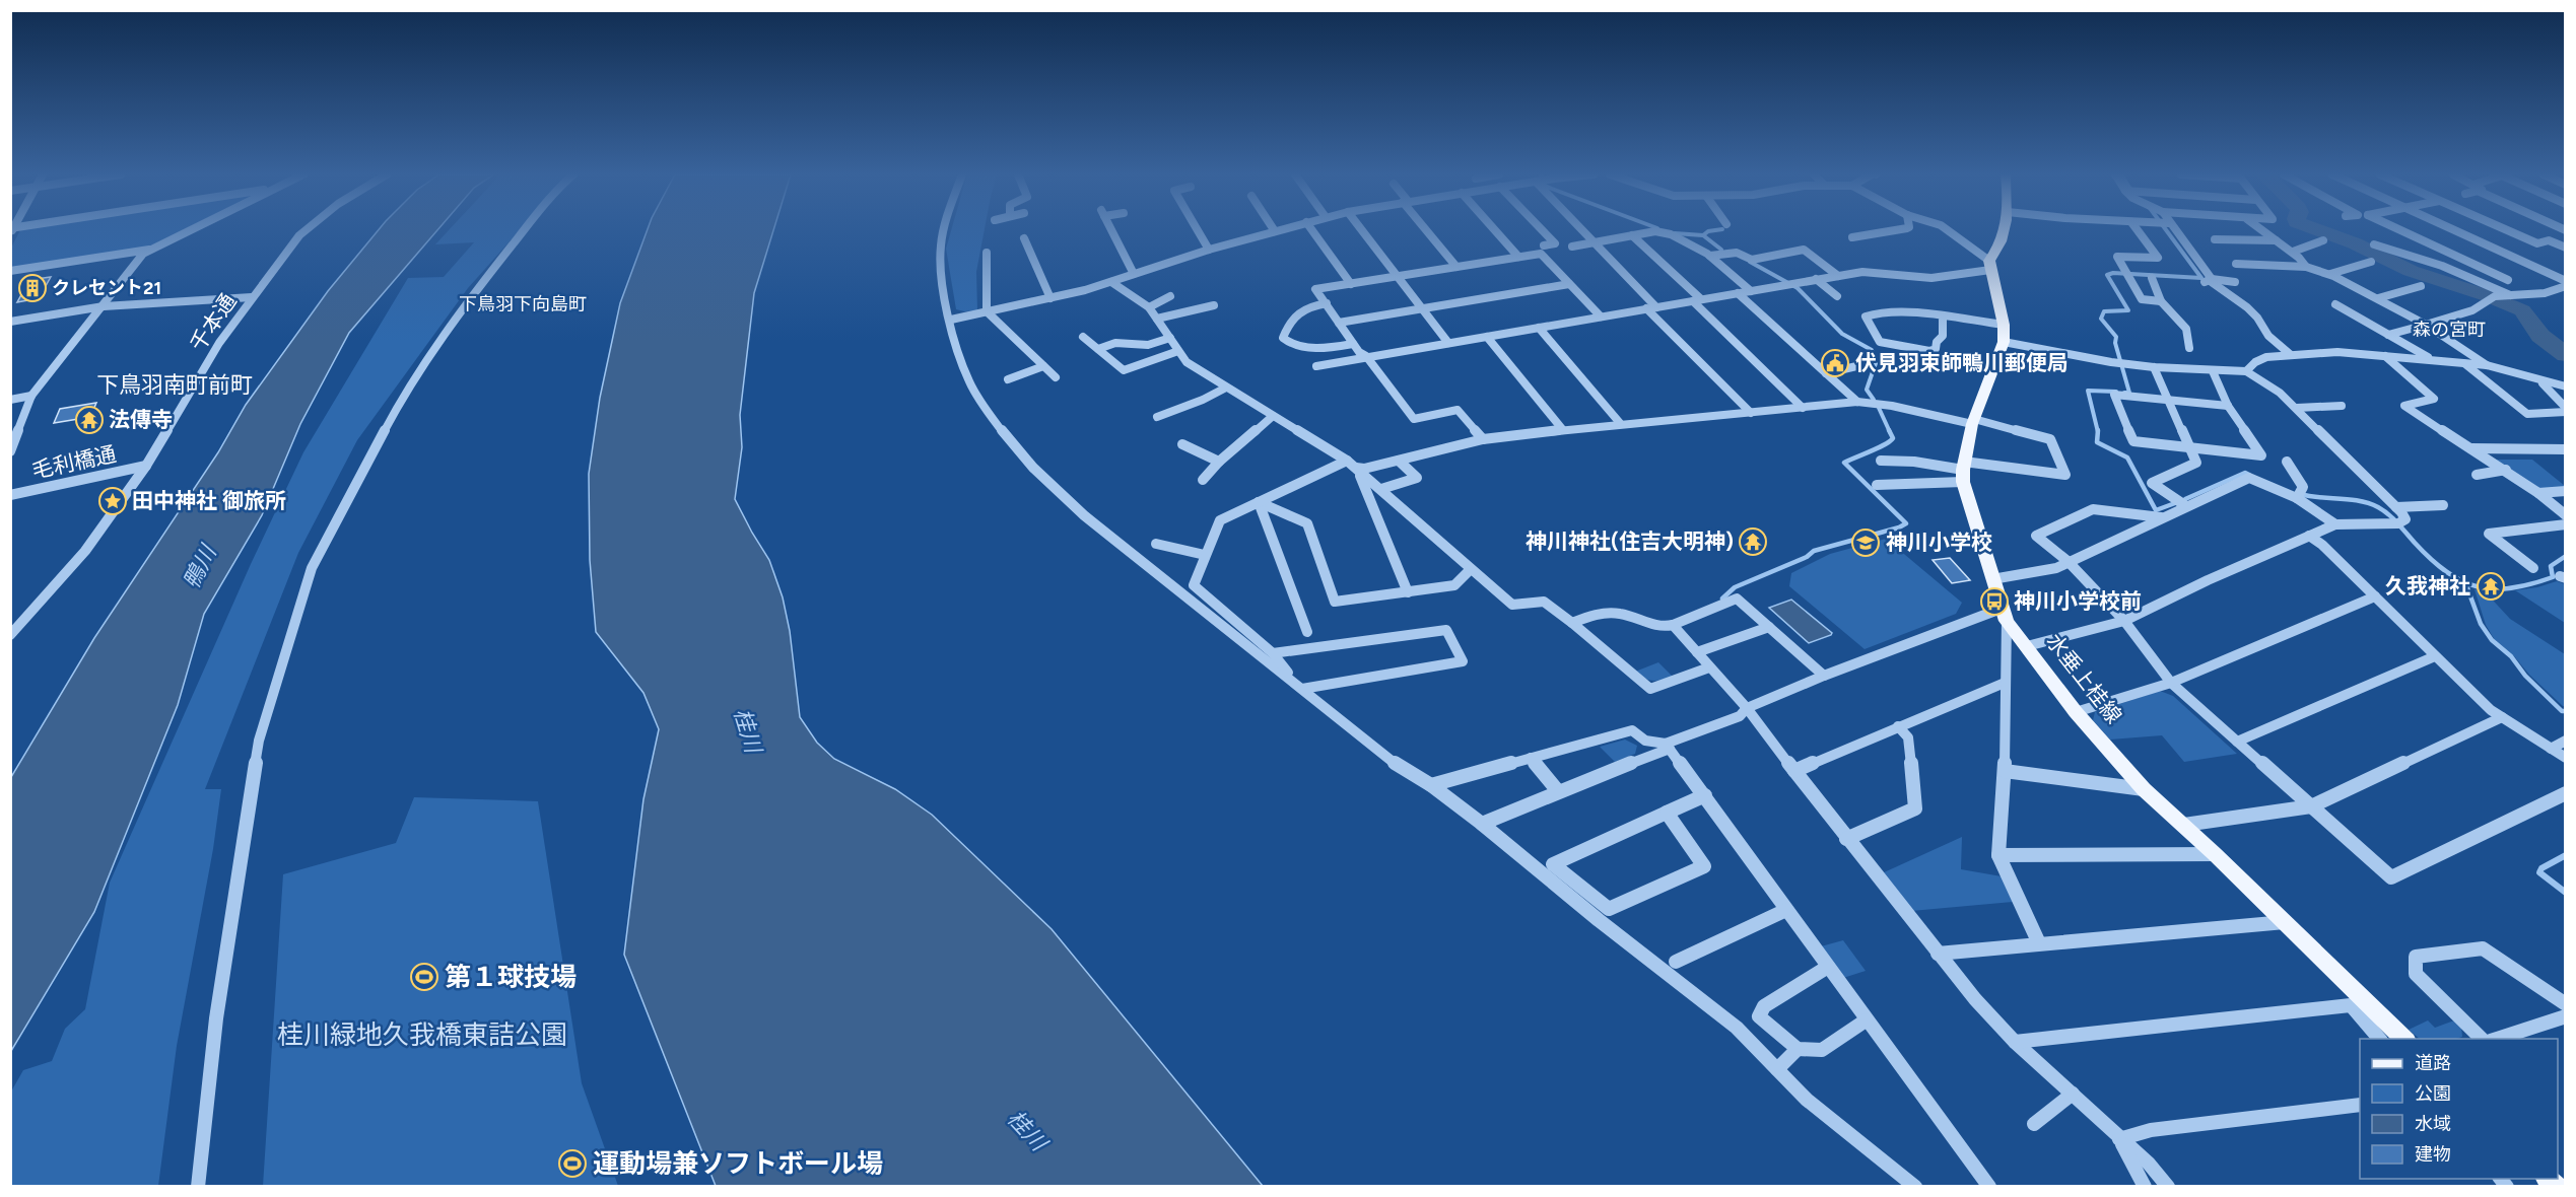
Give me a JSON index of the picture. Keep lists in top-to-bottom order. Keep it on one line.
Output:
{"streets":{"main road":["水垂上桂線"],"street":["千本通","毛利橋通"]},"crossings":[["千本通","毛利橋通"]],"districts":["下鳥羽下向島町","森の宮町","下鳥羽南町前町"],"water":["鴨川","桂川"],"parks":["桂川緑地久我橋東詰公園"],"places":{"building":["クレセント21"],"public building":["伏見羽束師鴨川郵便局"],"temple":["法傳寺","神川神社(住吉大明神)","久我神社"],"place":["田中神社 御旅所"],"school or university":["神川小学校"],"bus stop":["神川小学校前"],"sports":["第１球技場","運動場兼ソフトボール場"]},"legend":["道路","公園","水域","建物"]}
